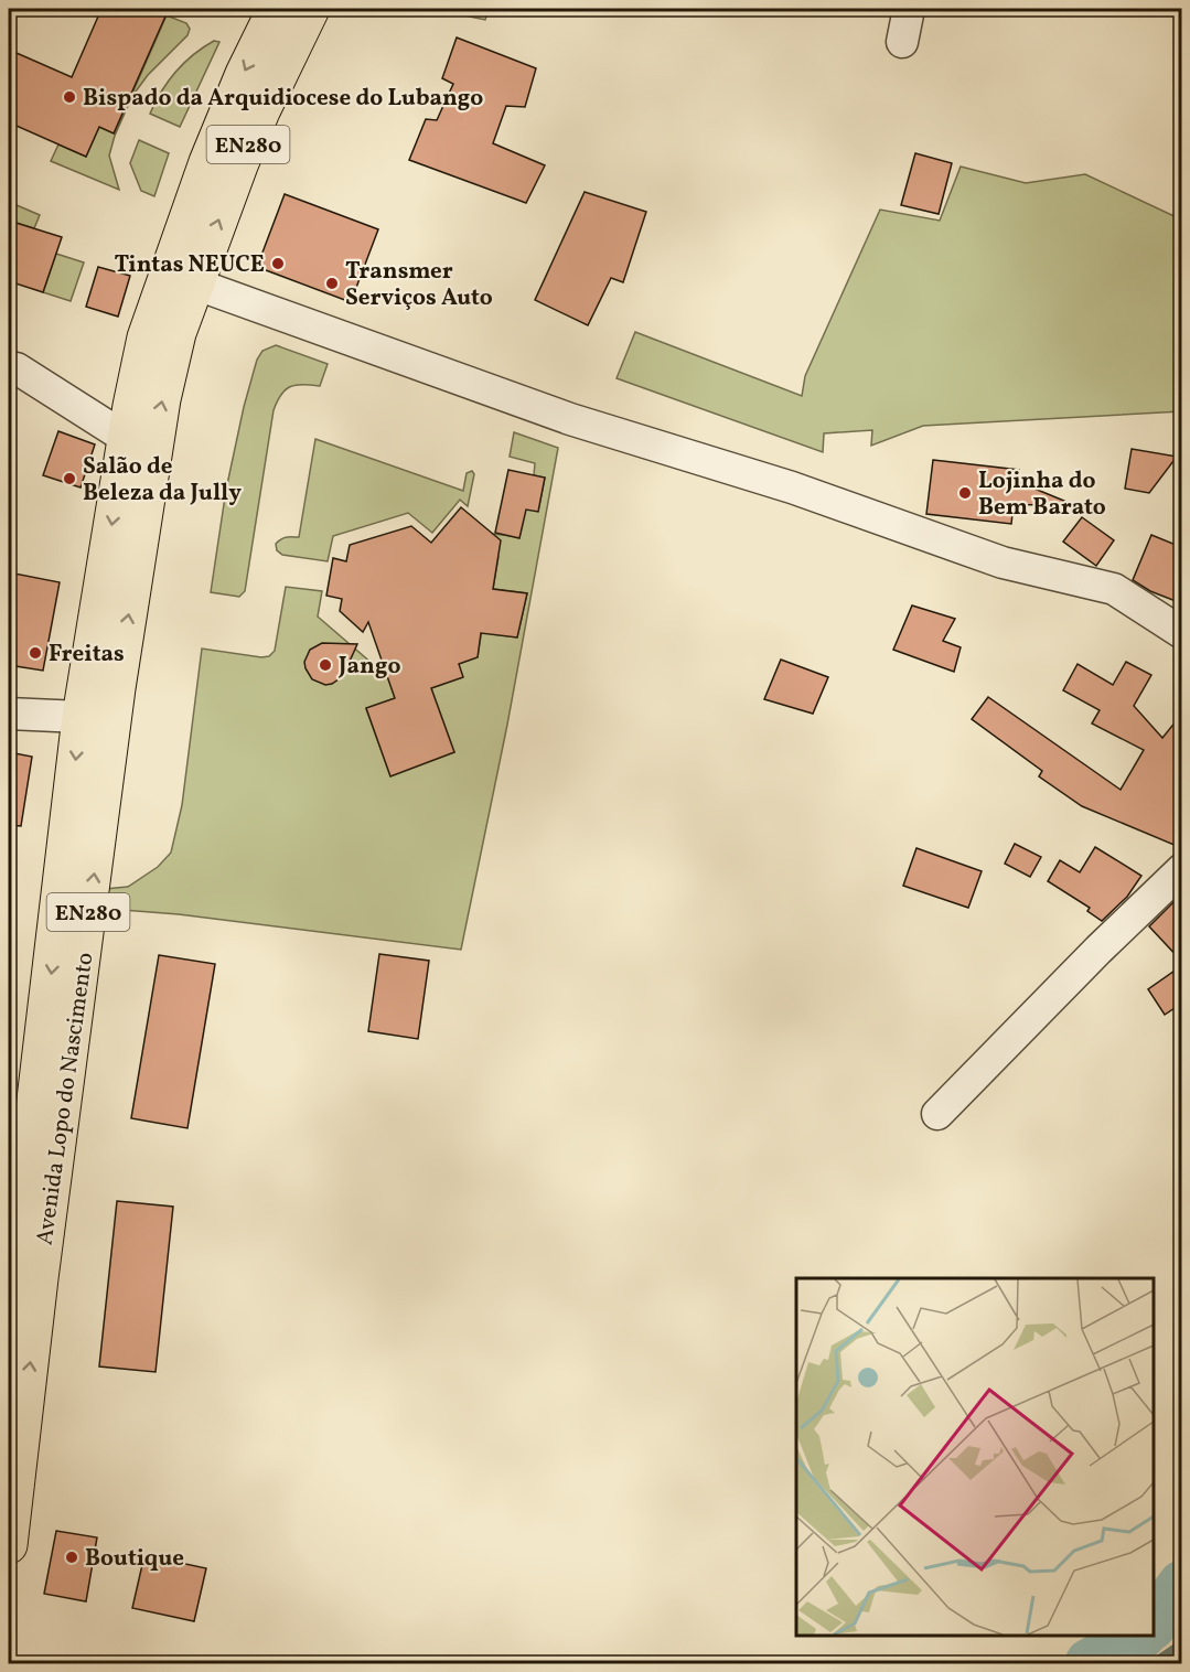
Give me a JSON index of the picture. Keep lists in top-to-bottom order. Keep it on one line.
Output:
{"streets":{"main road":["EN280","Avenida Lopo do Nascimento"]},"places":["Bispado da Arquidiocese do Lubango","Tintas NEUCE","Transmer Serviços Auto","Salão de Beleza da Jully","Lojinha do Bem Barato","Freitas","Jango","Boutique"]}
